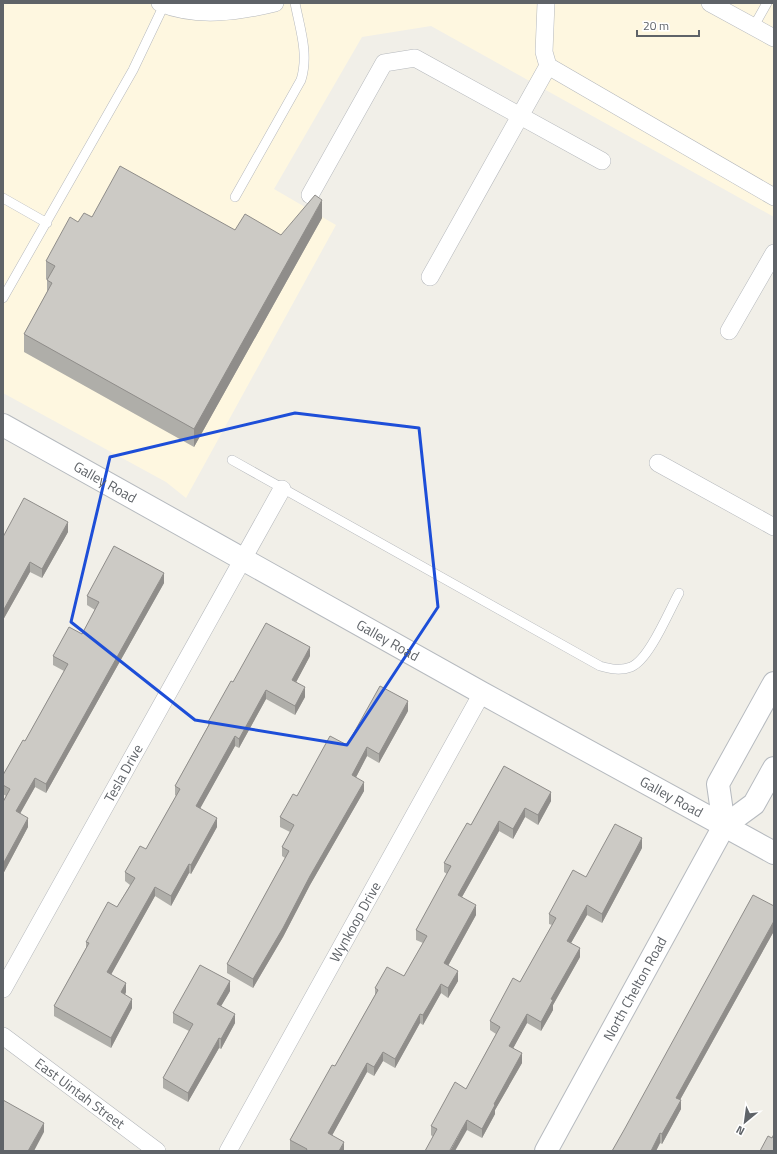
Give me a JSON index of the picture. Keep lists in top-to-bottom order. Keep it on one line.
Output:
{"streets":{"main road":["Galley Road","North Chelton Road"],"street":["Tesla Drive","Wynkoop Drive","East Uintah Street"]},"crossings":[["Galley Road","Tesla Drive"],["Galley Road","Wynkoop Drive"],["Galley Road","North Chelton Road"]],"scale_bar":"20 m","north":"bottom left"}
